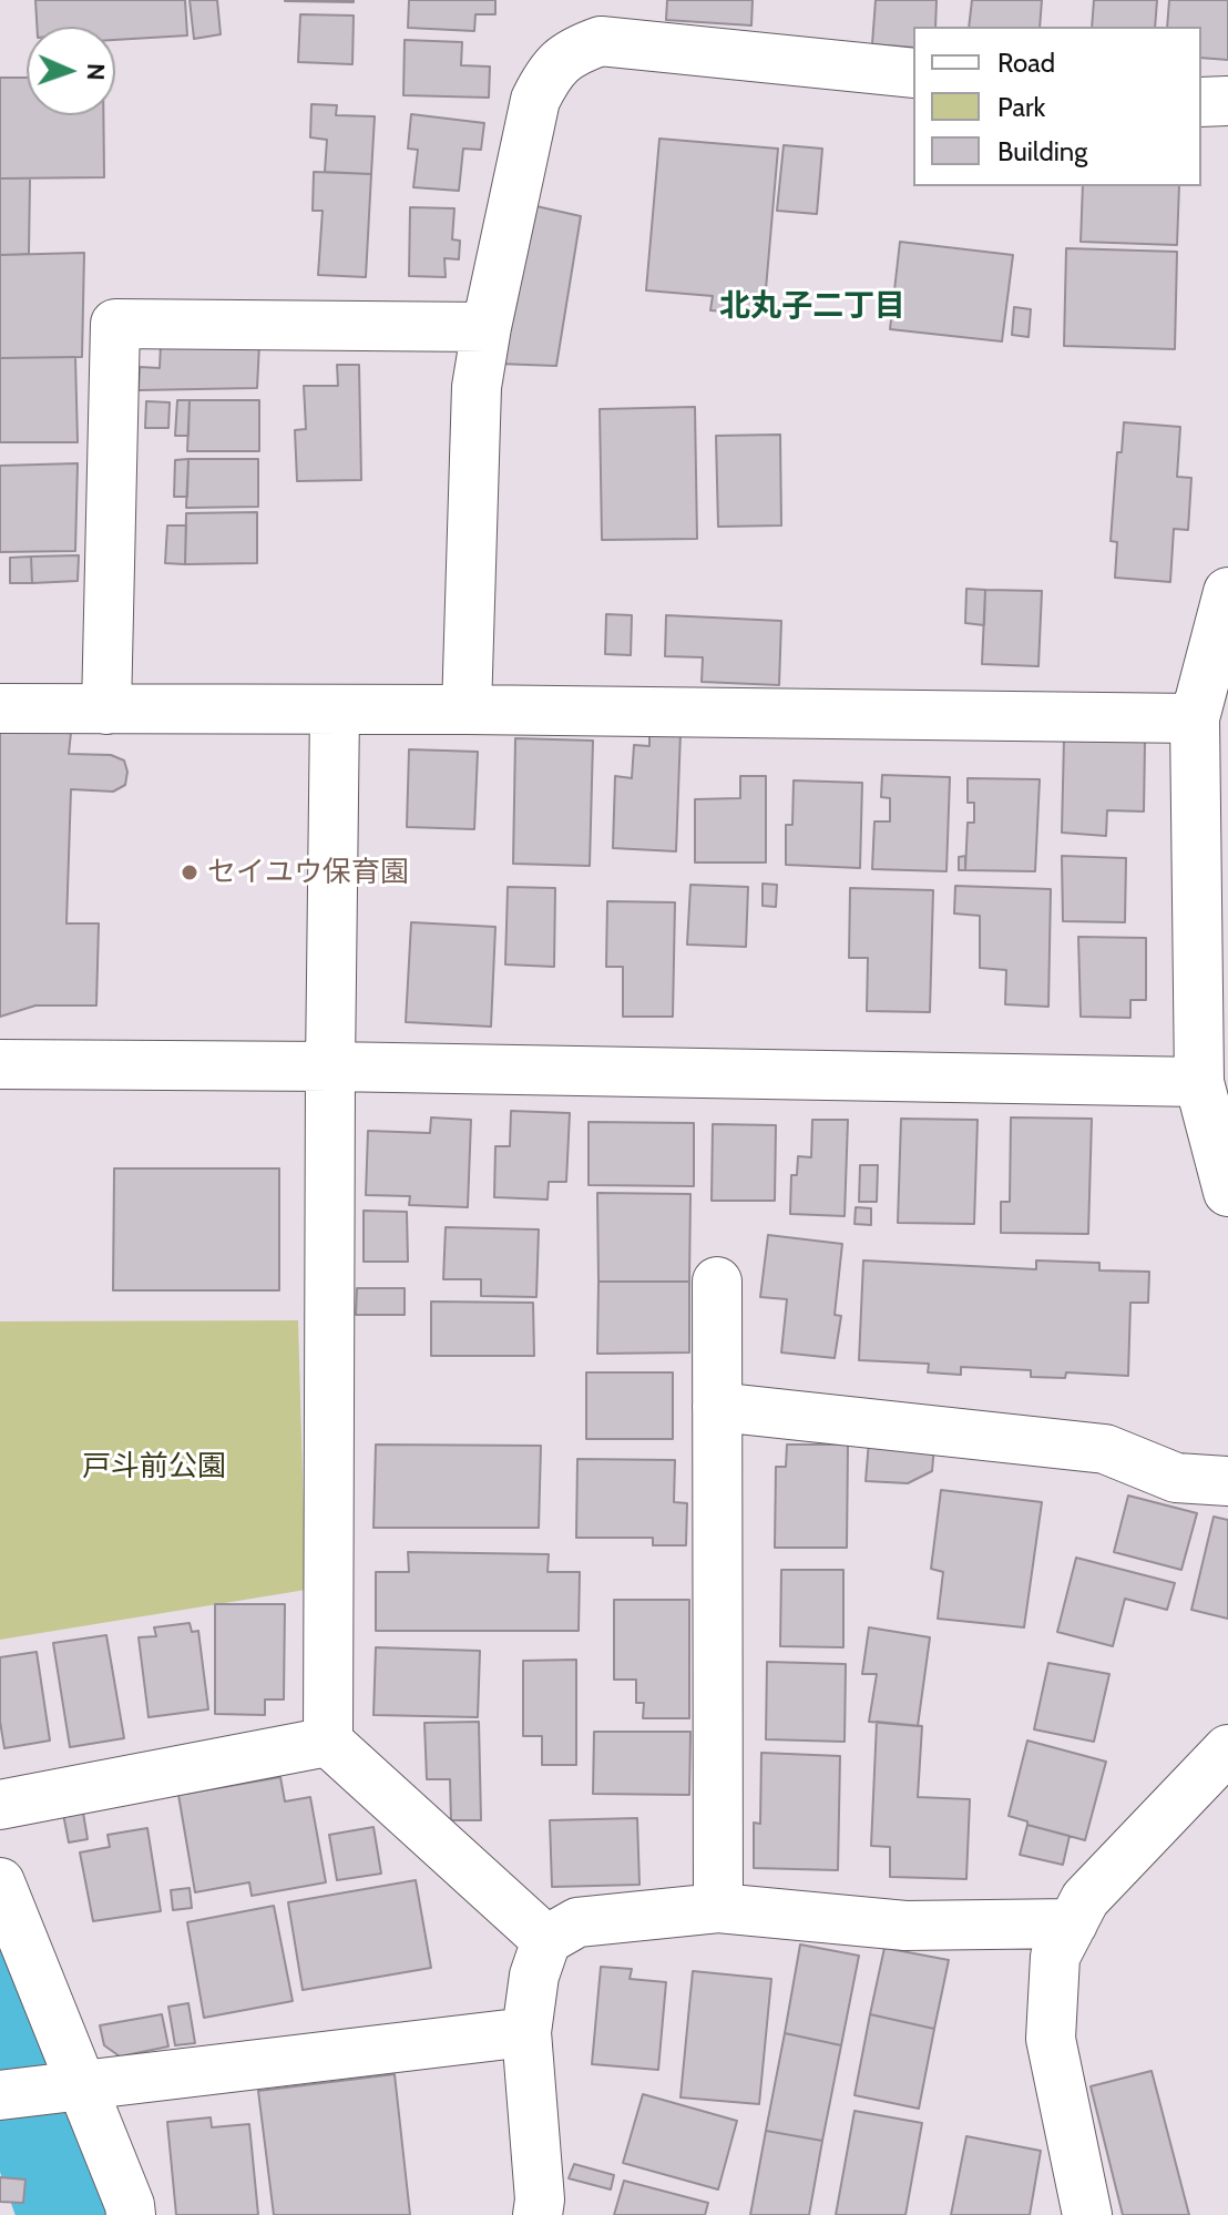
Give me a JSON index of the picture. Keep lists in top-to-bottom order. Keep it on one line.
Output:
{"districts":["北丸子二丁目"],"parks":["戸斗前公園"],"places":["セイユウ保育園"],"legend":["Road","Park","Building"],"north":"right"}
